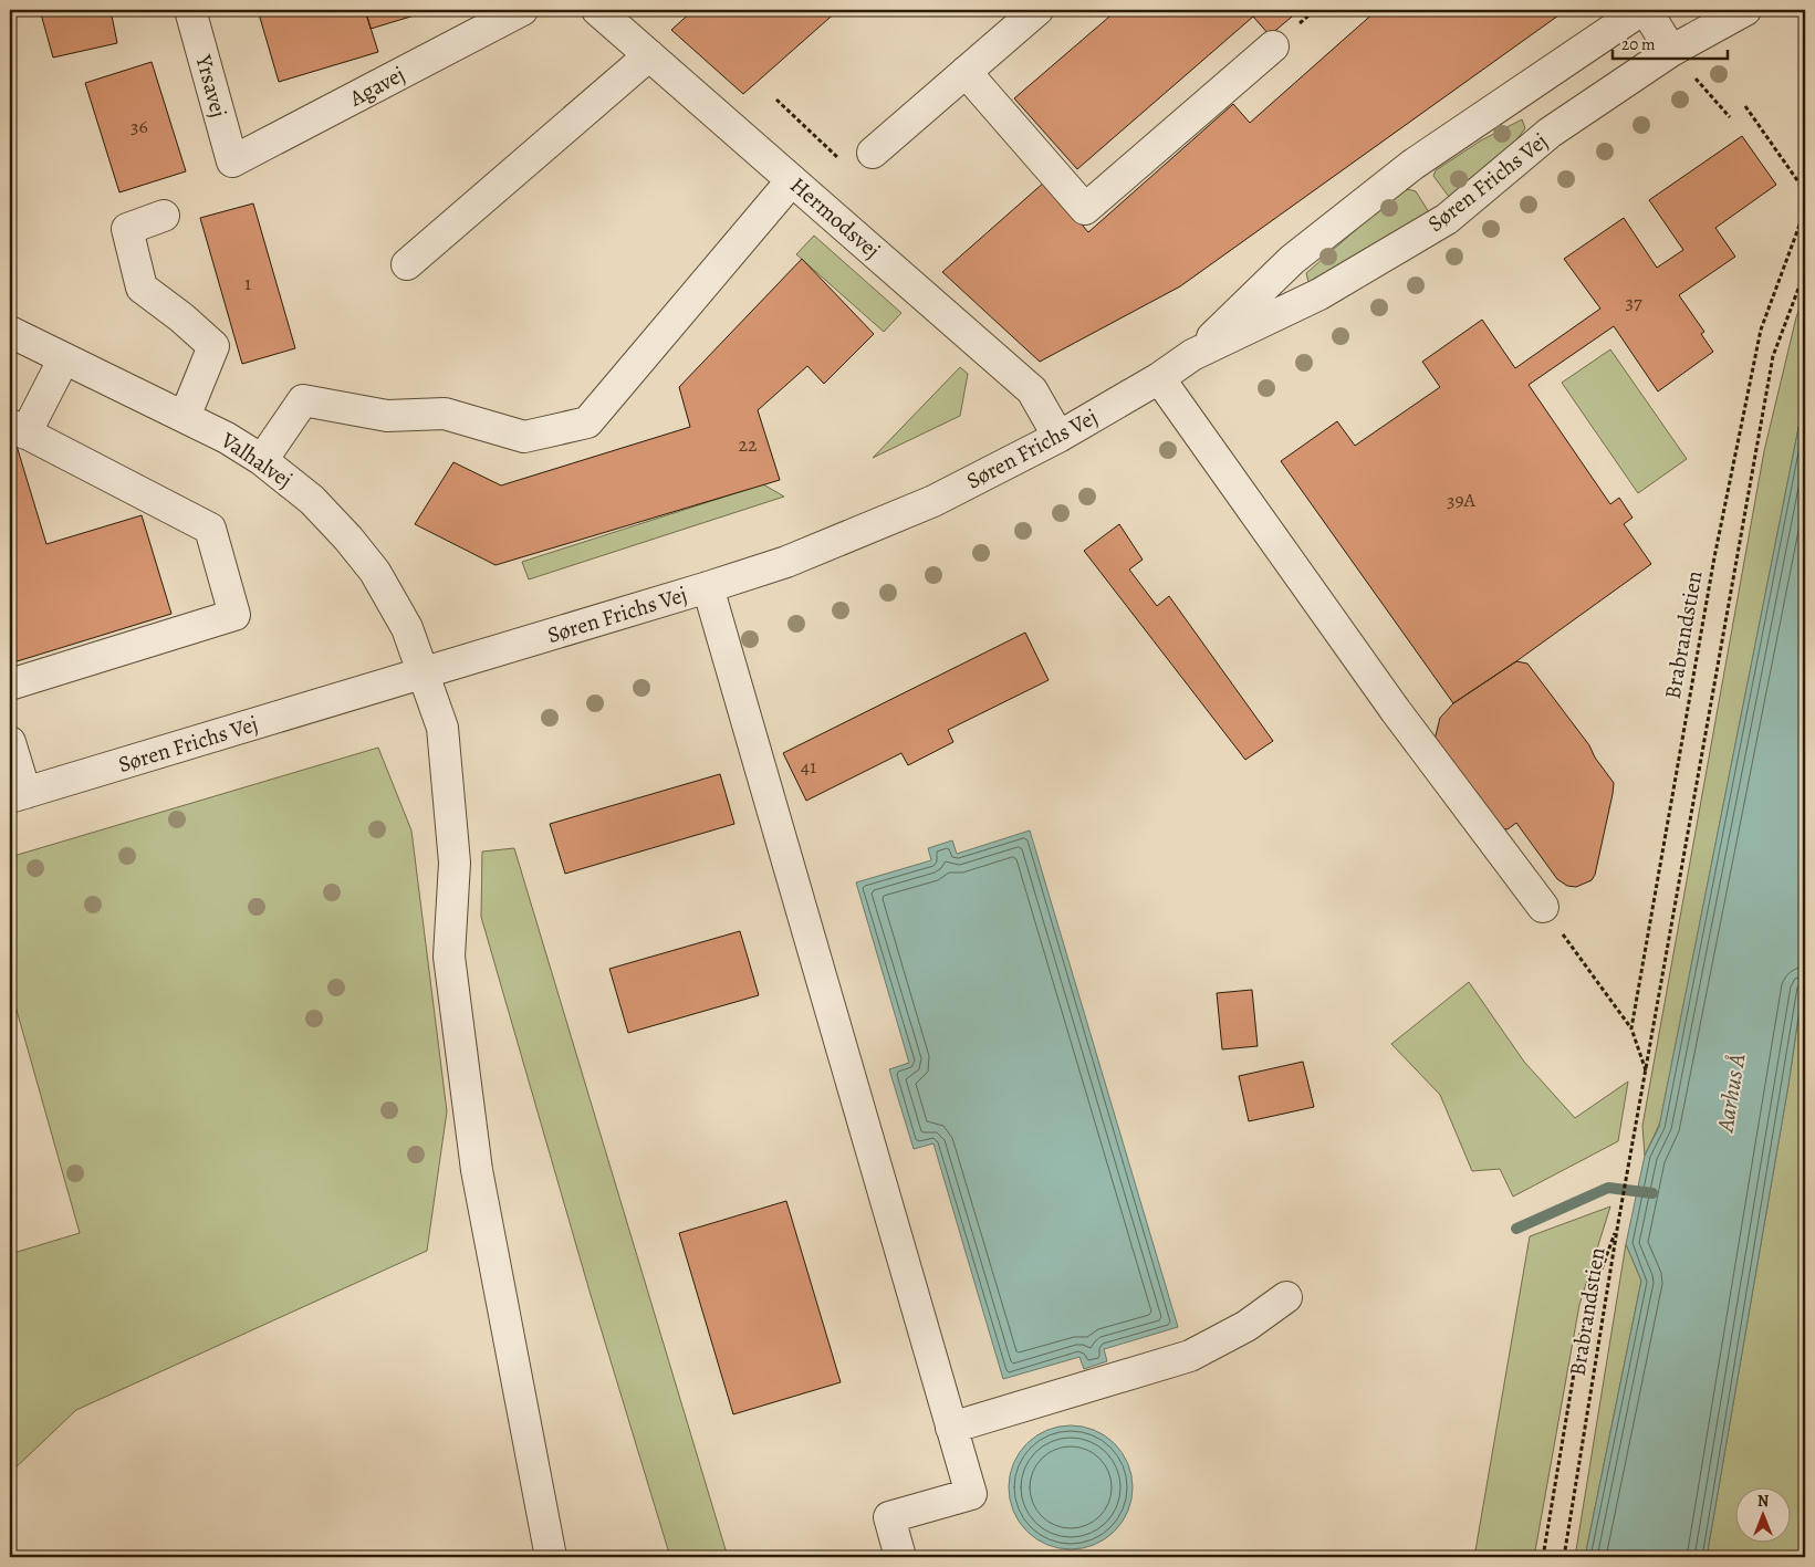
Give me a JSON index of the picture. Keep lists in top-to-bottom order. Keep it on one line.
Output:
{"streets":{"street":["Yrsavej","Agavej","Søren Frichs Vej","Hermodsvej","Valhalvej"],"path":["Brabrandstien"]},"crossings":[["Yrsavej","Agavej"],["Søren Frichs Vej","Hermodsvej"],["Søren Frichs Vej","Valhalvej"]],"water":["Aarhus Å"],"house_numbers":["36","1","37","22","39A","41"],"scale_bar":"20 m","north":"top"}
